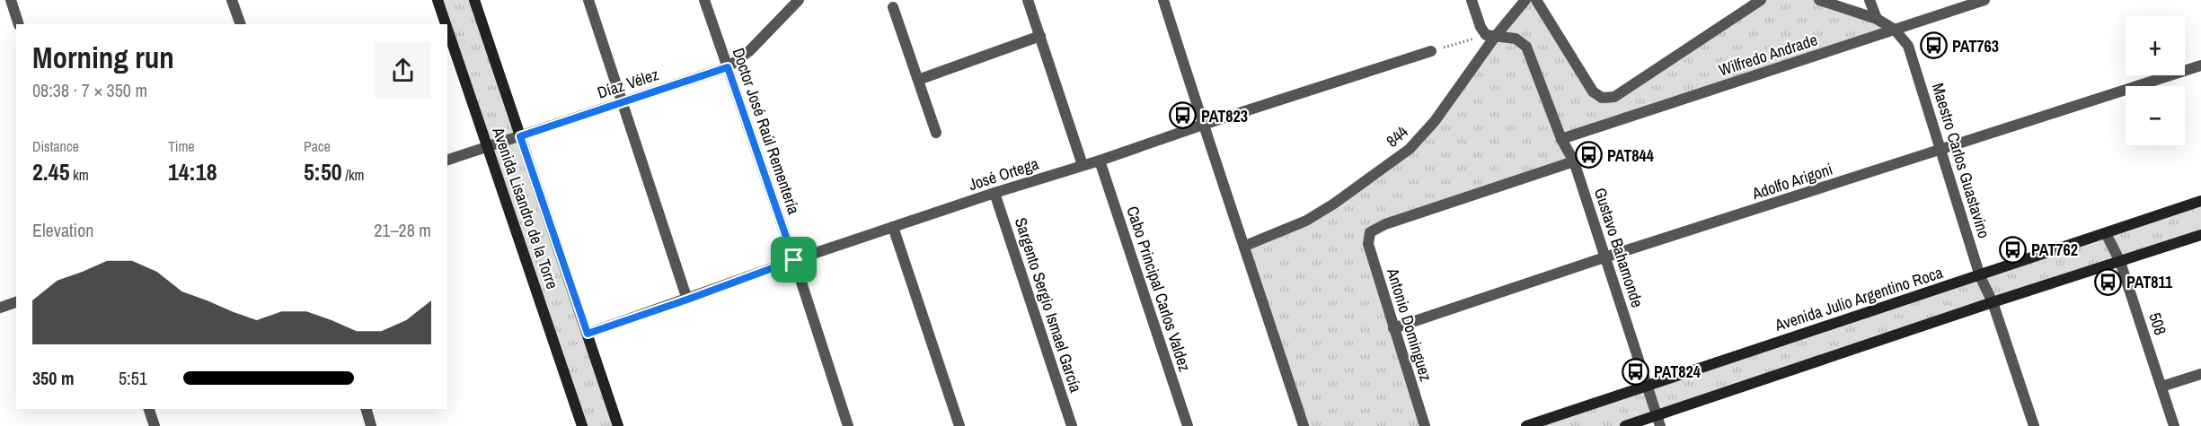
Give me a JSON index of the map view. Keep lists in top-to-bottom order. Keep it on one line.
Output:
{"streets":{"main road":["Avenida Lisandro de la Torre","Avenida Julio Argentino Roca"],"street":["Wilfredo Andrade","Díaz Vélez","Doctor José Raúl Rementería","844","Maestro Carlos Guastavino","José Ortega","Adolfo Arigoni","Gustavo Bahamonde","Cabo Principal Carlos Valdez","Sargento Sergio Ismael García","508","Antonio Dominguez"]},"crossings":[["Wilfredo Andrade","Maestro Carlos Guastavino"],["Wilfredo Andrade","Gustavo Bahamonde"],["Díaz Vélez","Doctor José Raúl Rementería"],["Díaz Vélez","Avenida Lisandro de la Torre"],["Doctor José Raúl Rementería","José Ortega"],["844","Gustavo Bahamonde"],["Maestro Carlos Guastavino","Adolfo Arigoni"],["Maestro Carlos Guastavino","Avenida Julio Argentino Roca"],["José Ortega","Avenida Lisandro de la Torre"],["José Ortega","Cabo Principal Carlos Valdez"],["José Ortega","Sargento Sergio Ismael García"],["Adolfo Arigoni","Gustavo Bahamonde"],["Adolfo Arigoni","Antonio Dominguez"],["Gustavo Bahamonde","Avenida Julio Argentino Roca"],["Gustavo Bahamonde","Antonio Dominguez"],["Avenida Julio Argentino Roca","508"]],"places":{"bus stop":["PAT763","PAT823","PAT844","PAT762","PAT811","PAT824"]},"page":{"map_buttons":["+","−"],"heading":["Morning run","08:38 · 7 × 350 m"],"stats":[["Distance","2.45 km"],["Time","14:18"],["Pace","5:50 /km"]],"chart":["Elevation","21–28 m"],"list":[{"name":"350 m","note":"5:51"}]}}
